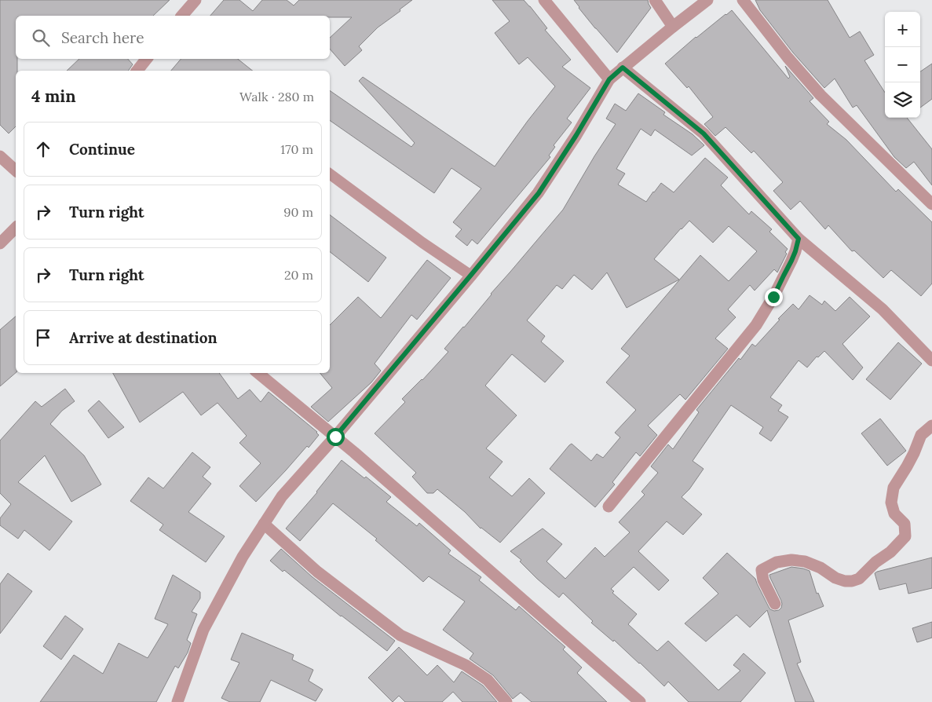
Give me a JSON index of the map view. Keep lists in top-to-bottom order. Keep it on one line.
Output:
{"page":{"map_buttons":["+","−"],"search":"Search here","heading":["4 min","Walk · 280 m"],"list":[["Continue","170 m"],["Turn right","90 m"],["Turn right","20 m"],"Arrive at destination"]}}
